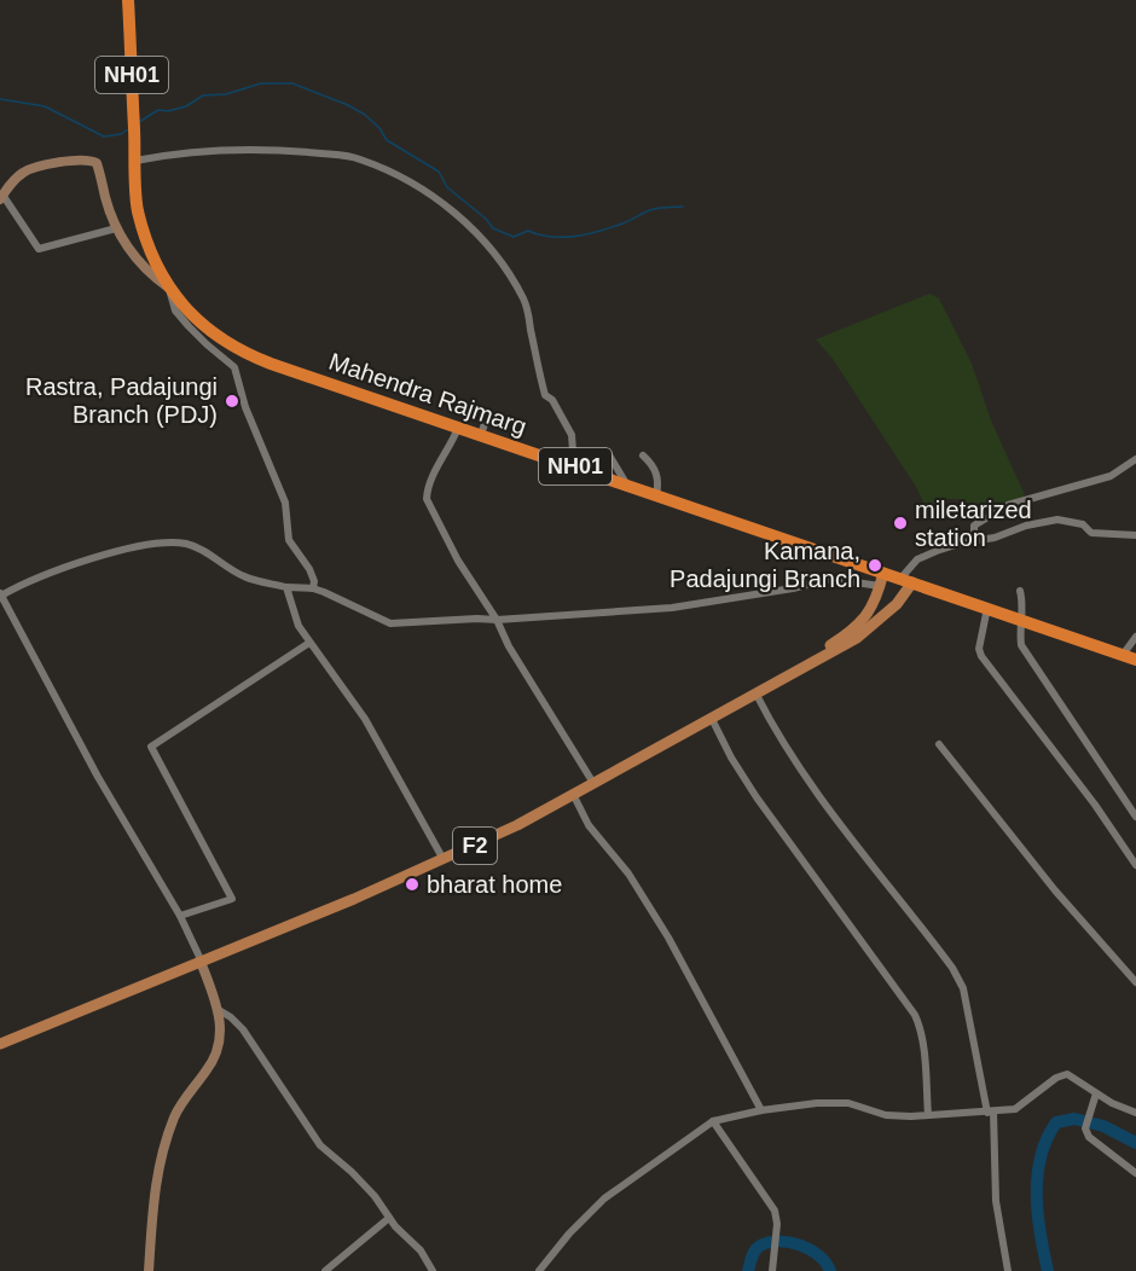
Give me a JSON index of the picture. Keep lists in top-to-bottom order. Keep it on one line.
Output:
{"streets":{"highway":["NH01","Mahendra Rajmarg"],"main road":["F2"]},"crossings":[["Mahendra Rajmarg","F2"]],"places":["Rastra, Padajungi Branch (PDJ)","miletarized station","Kamana, Padajungi Branch","bharat home"]}
